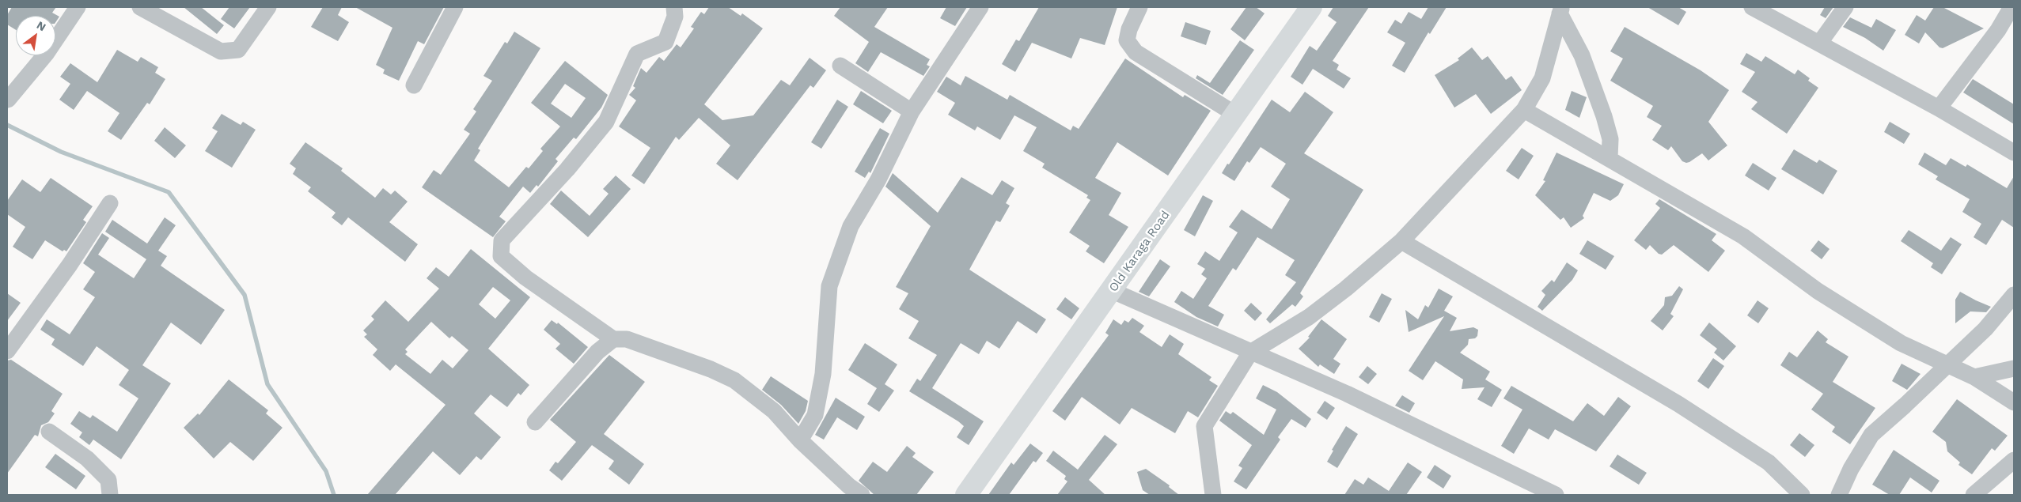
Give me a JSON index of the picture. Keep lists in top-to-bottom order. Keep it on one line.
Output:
{"streets":{"street":["Old Karaga Road"]},"north":"top right"}
